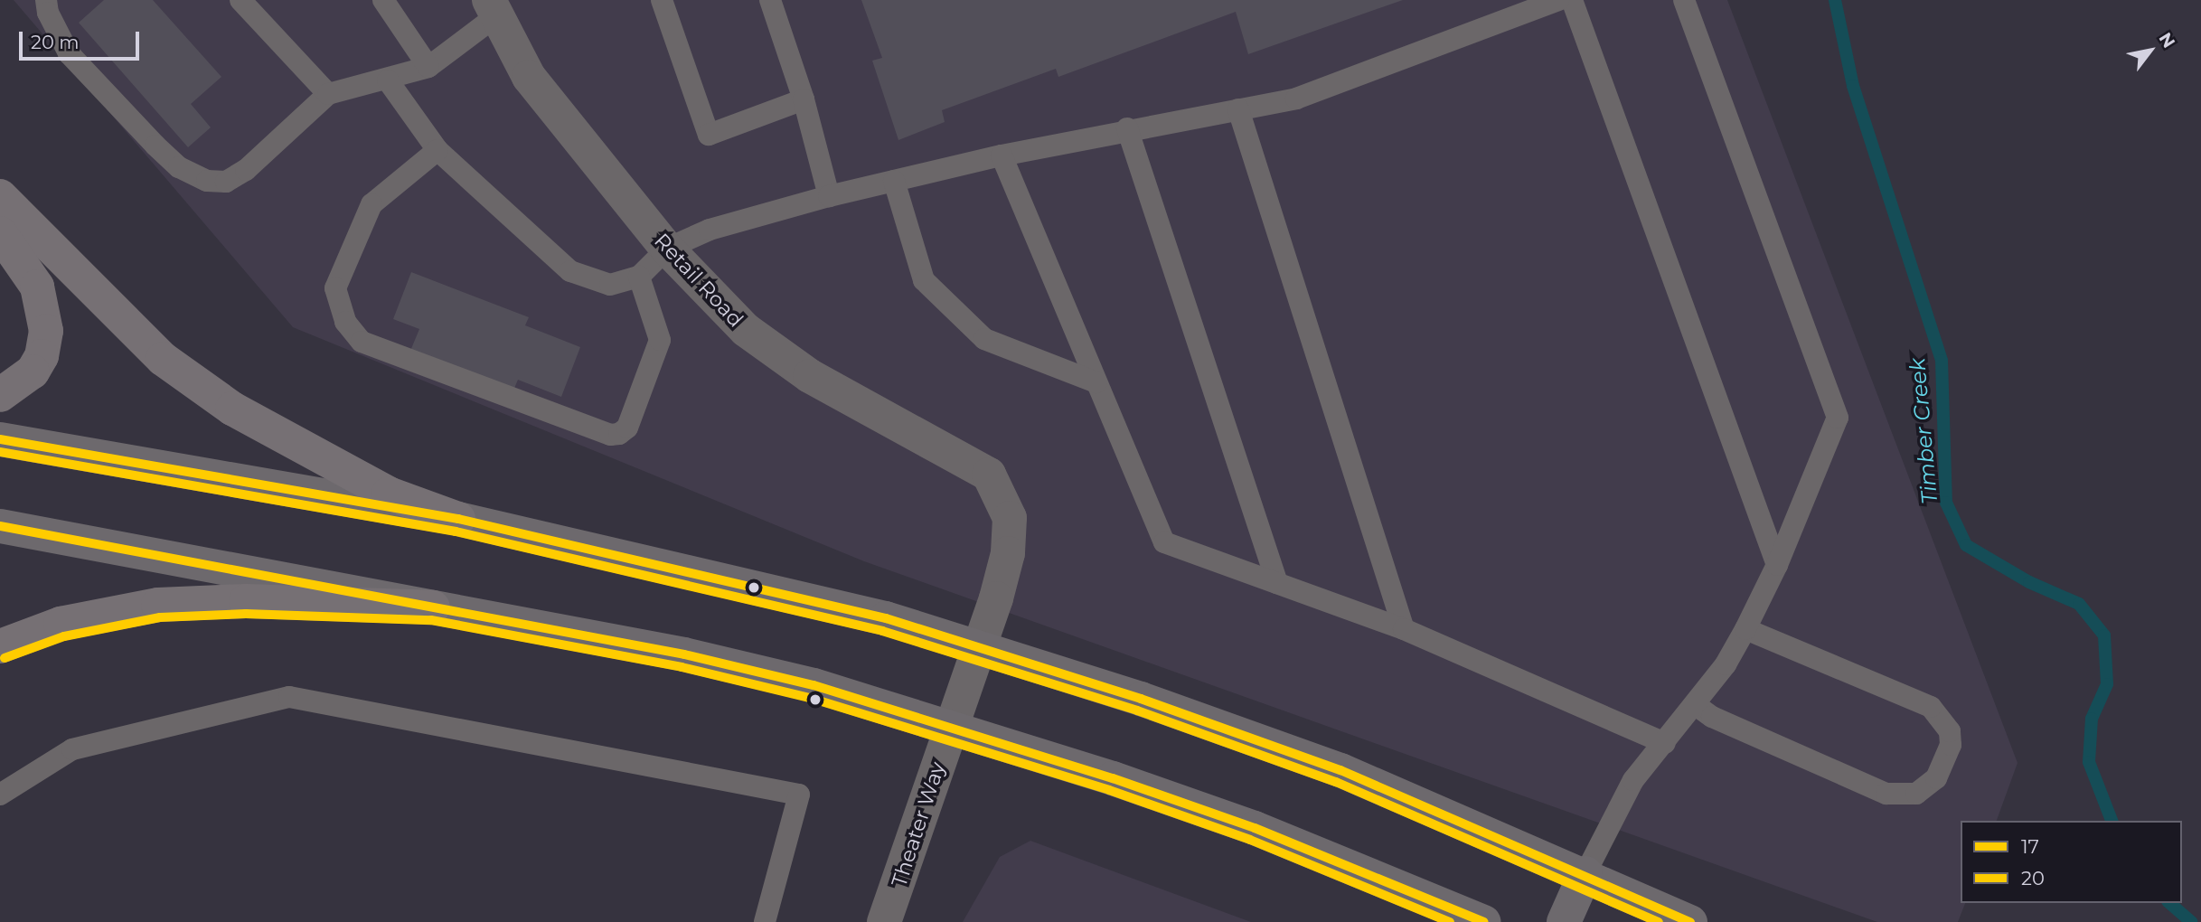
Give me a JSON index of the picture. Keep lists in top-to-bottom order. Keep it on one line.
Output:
{"streets":{"street":["Retail Road","Theater Way"]},"crossings":[["Retail Road","Theater Way"]],"water":["Timber Creek"],"lines":["transit line 17","transit line 20"],"legend":["17","20"],"scale_bar":"20 m","north":"top right"}
